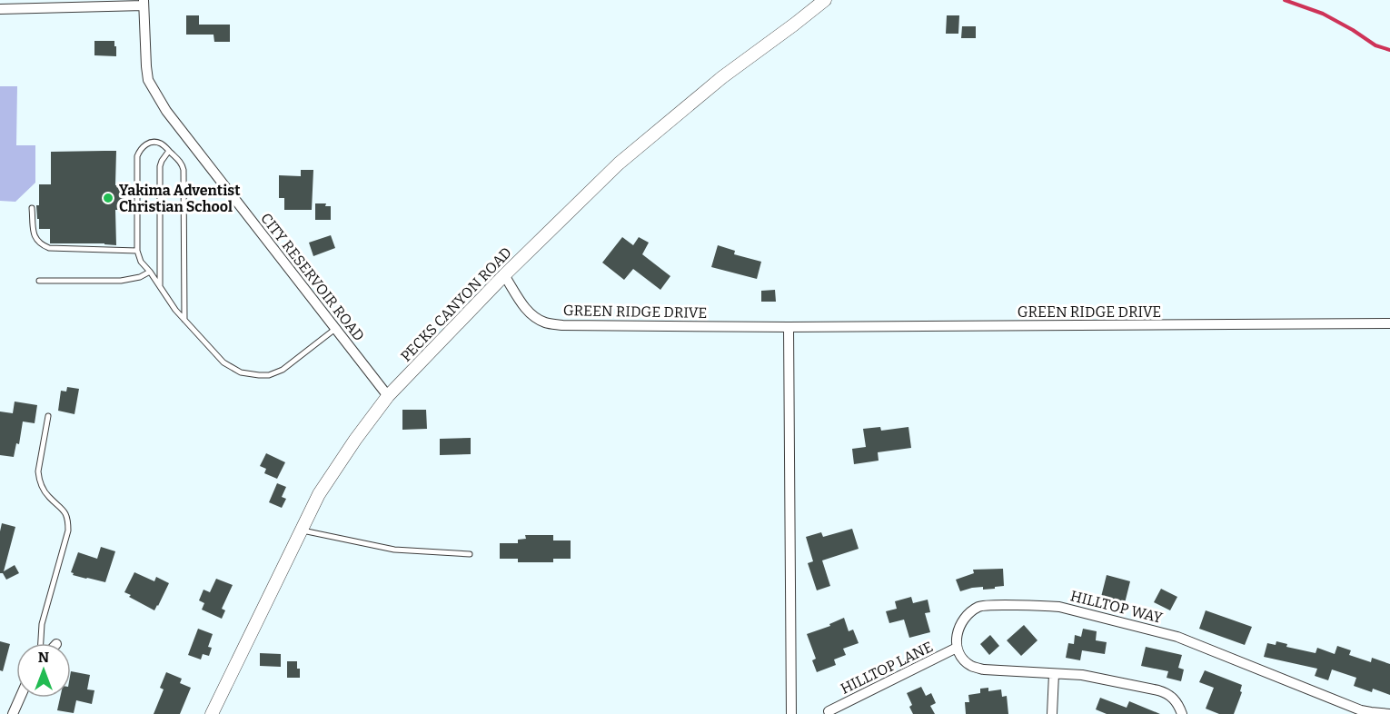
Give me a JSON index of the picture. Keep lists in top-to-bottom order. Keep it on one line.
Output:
{"streets":{"street":["CITY RESERVOIR ROAD","PECKS CANYON ROAD","GREEN RIDGE DRIVE","HILLTOP WAY","HILLTOP LANE"]},"crossings":[["CITY RESERVOIR ROAD","PECKS CANYON ROAD"],["PECKS CANYON ROAD","GREEN RIDGE DRIVE"],["HILLTOP WAY","HILLTOP LANE"]],"places":["Yakima Adventist Christian School"],"north":"top"}
